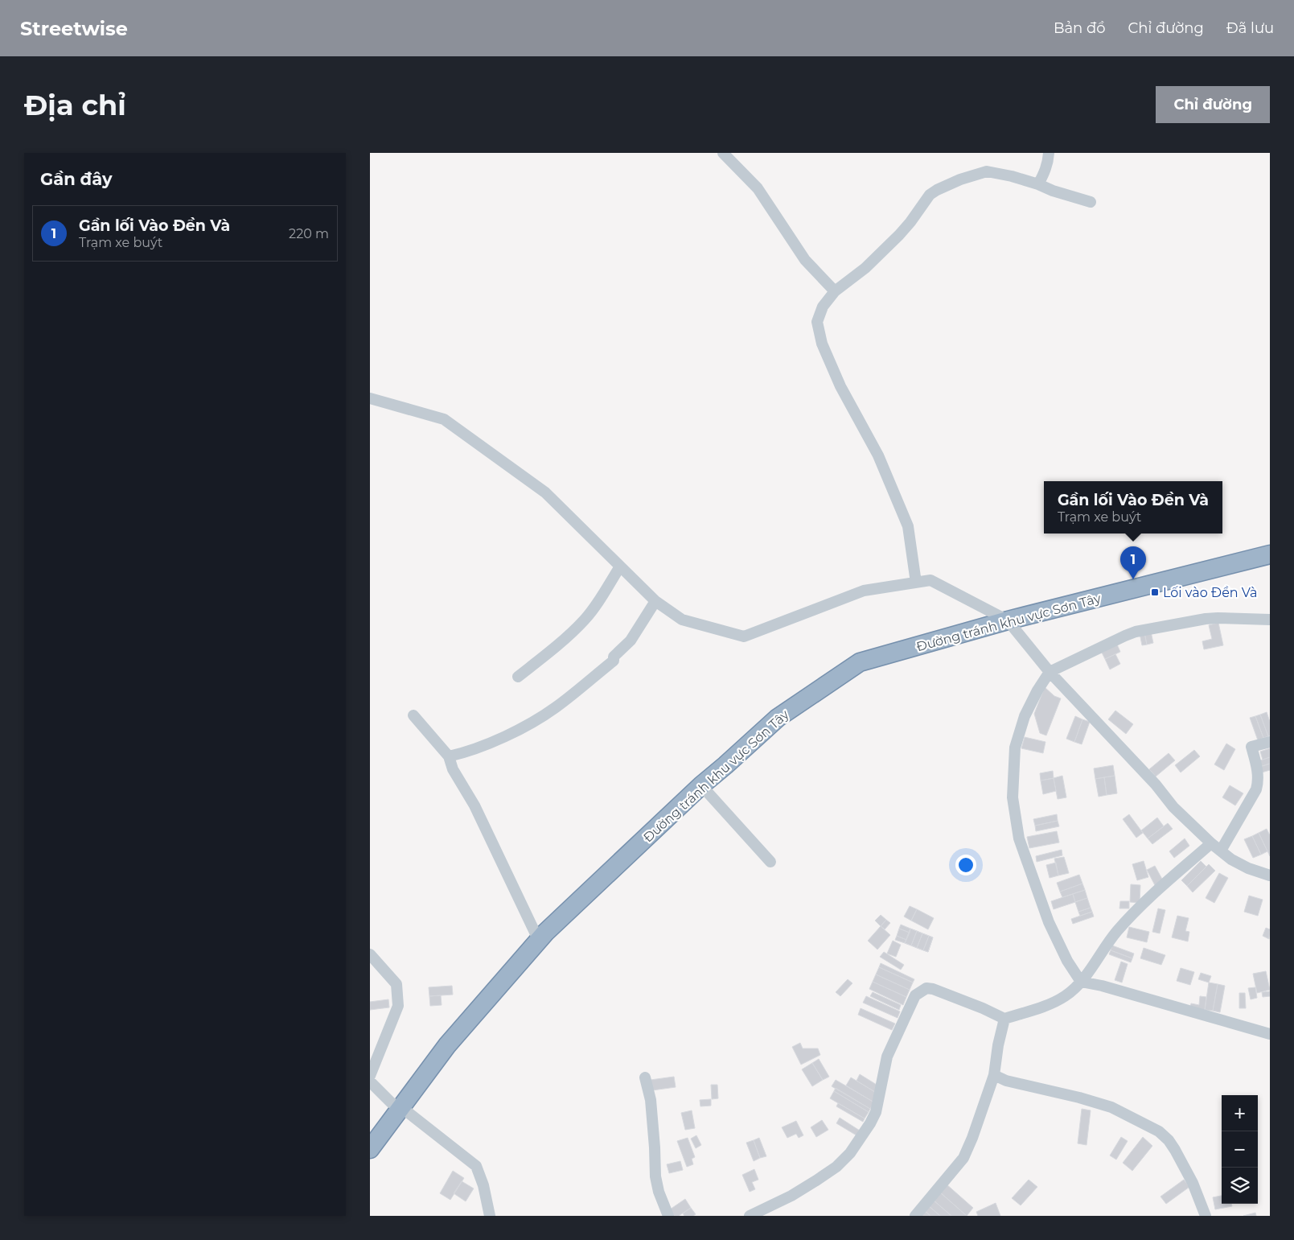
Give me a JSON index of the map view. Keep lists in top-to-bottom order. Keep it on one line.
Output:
{"streets":{"highway":["Đường tránh khu vực Sơn Tây"]},"places":{"transit":["Lối vào Đền Và"]},"page":{"header":"Streetwise","nav":["Bản đồ","Chỉ đường","Đã lưu"],"buttons":"Chỉ đường","title":"Địa chỉ","heading":"Gần đây","list":[{"mark":"1","name":"Gần lối Vào Đền Và","note":"Trạm xe buýt","value":"220 m"}],"popup":["Gần lối Vào Đền Và","Trạm xe buýt"],"pins":"1","map_buttons":["+","−"]}}
